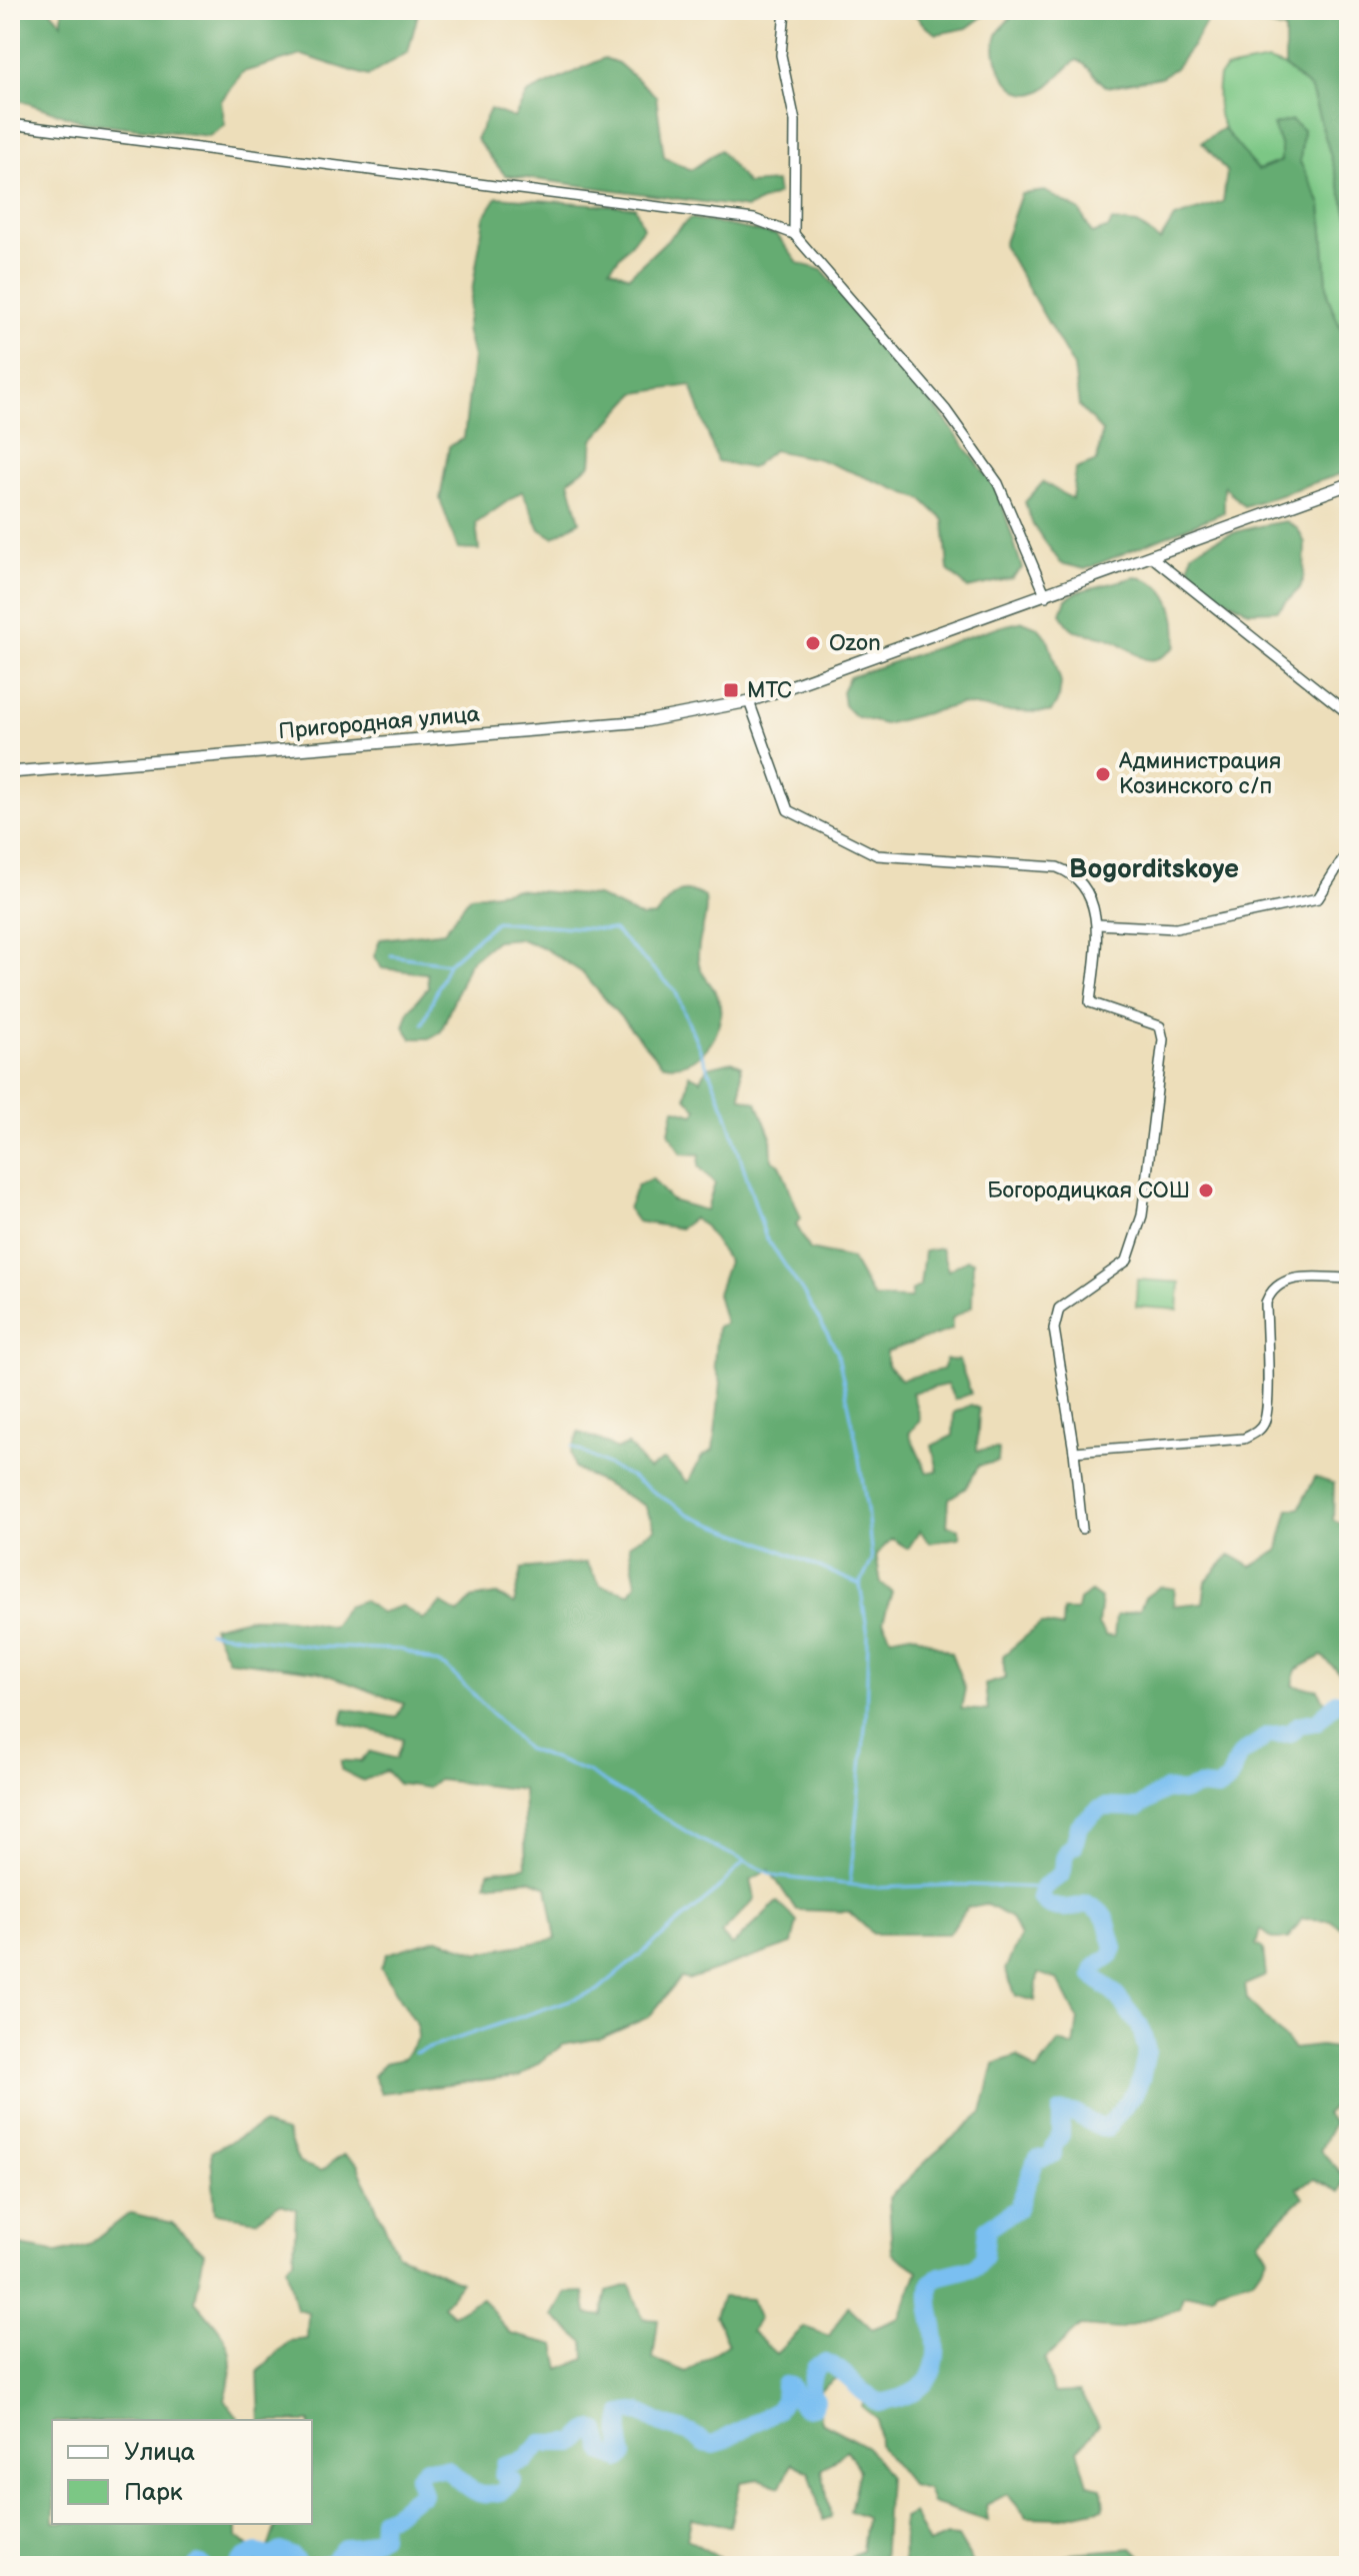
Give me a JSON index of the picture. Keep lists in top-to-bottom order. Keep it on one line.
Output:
{"streets":{"street":["Пригородная улица"]},"districts":["Bogorditskoye"],"places":{"other":["Ozon","Администрация Козинского с/п","Богородицкая СОШ"],"transit":["МТС"]},"legend":["Улица","Парк"]}
